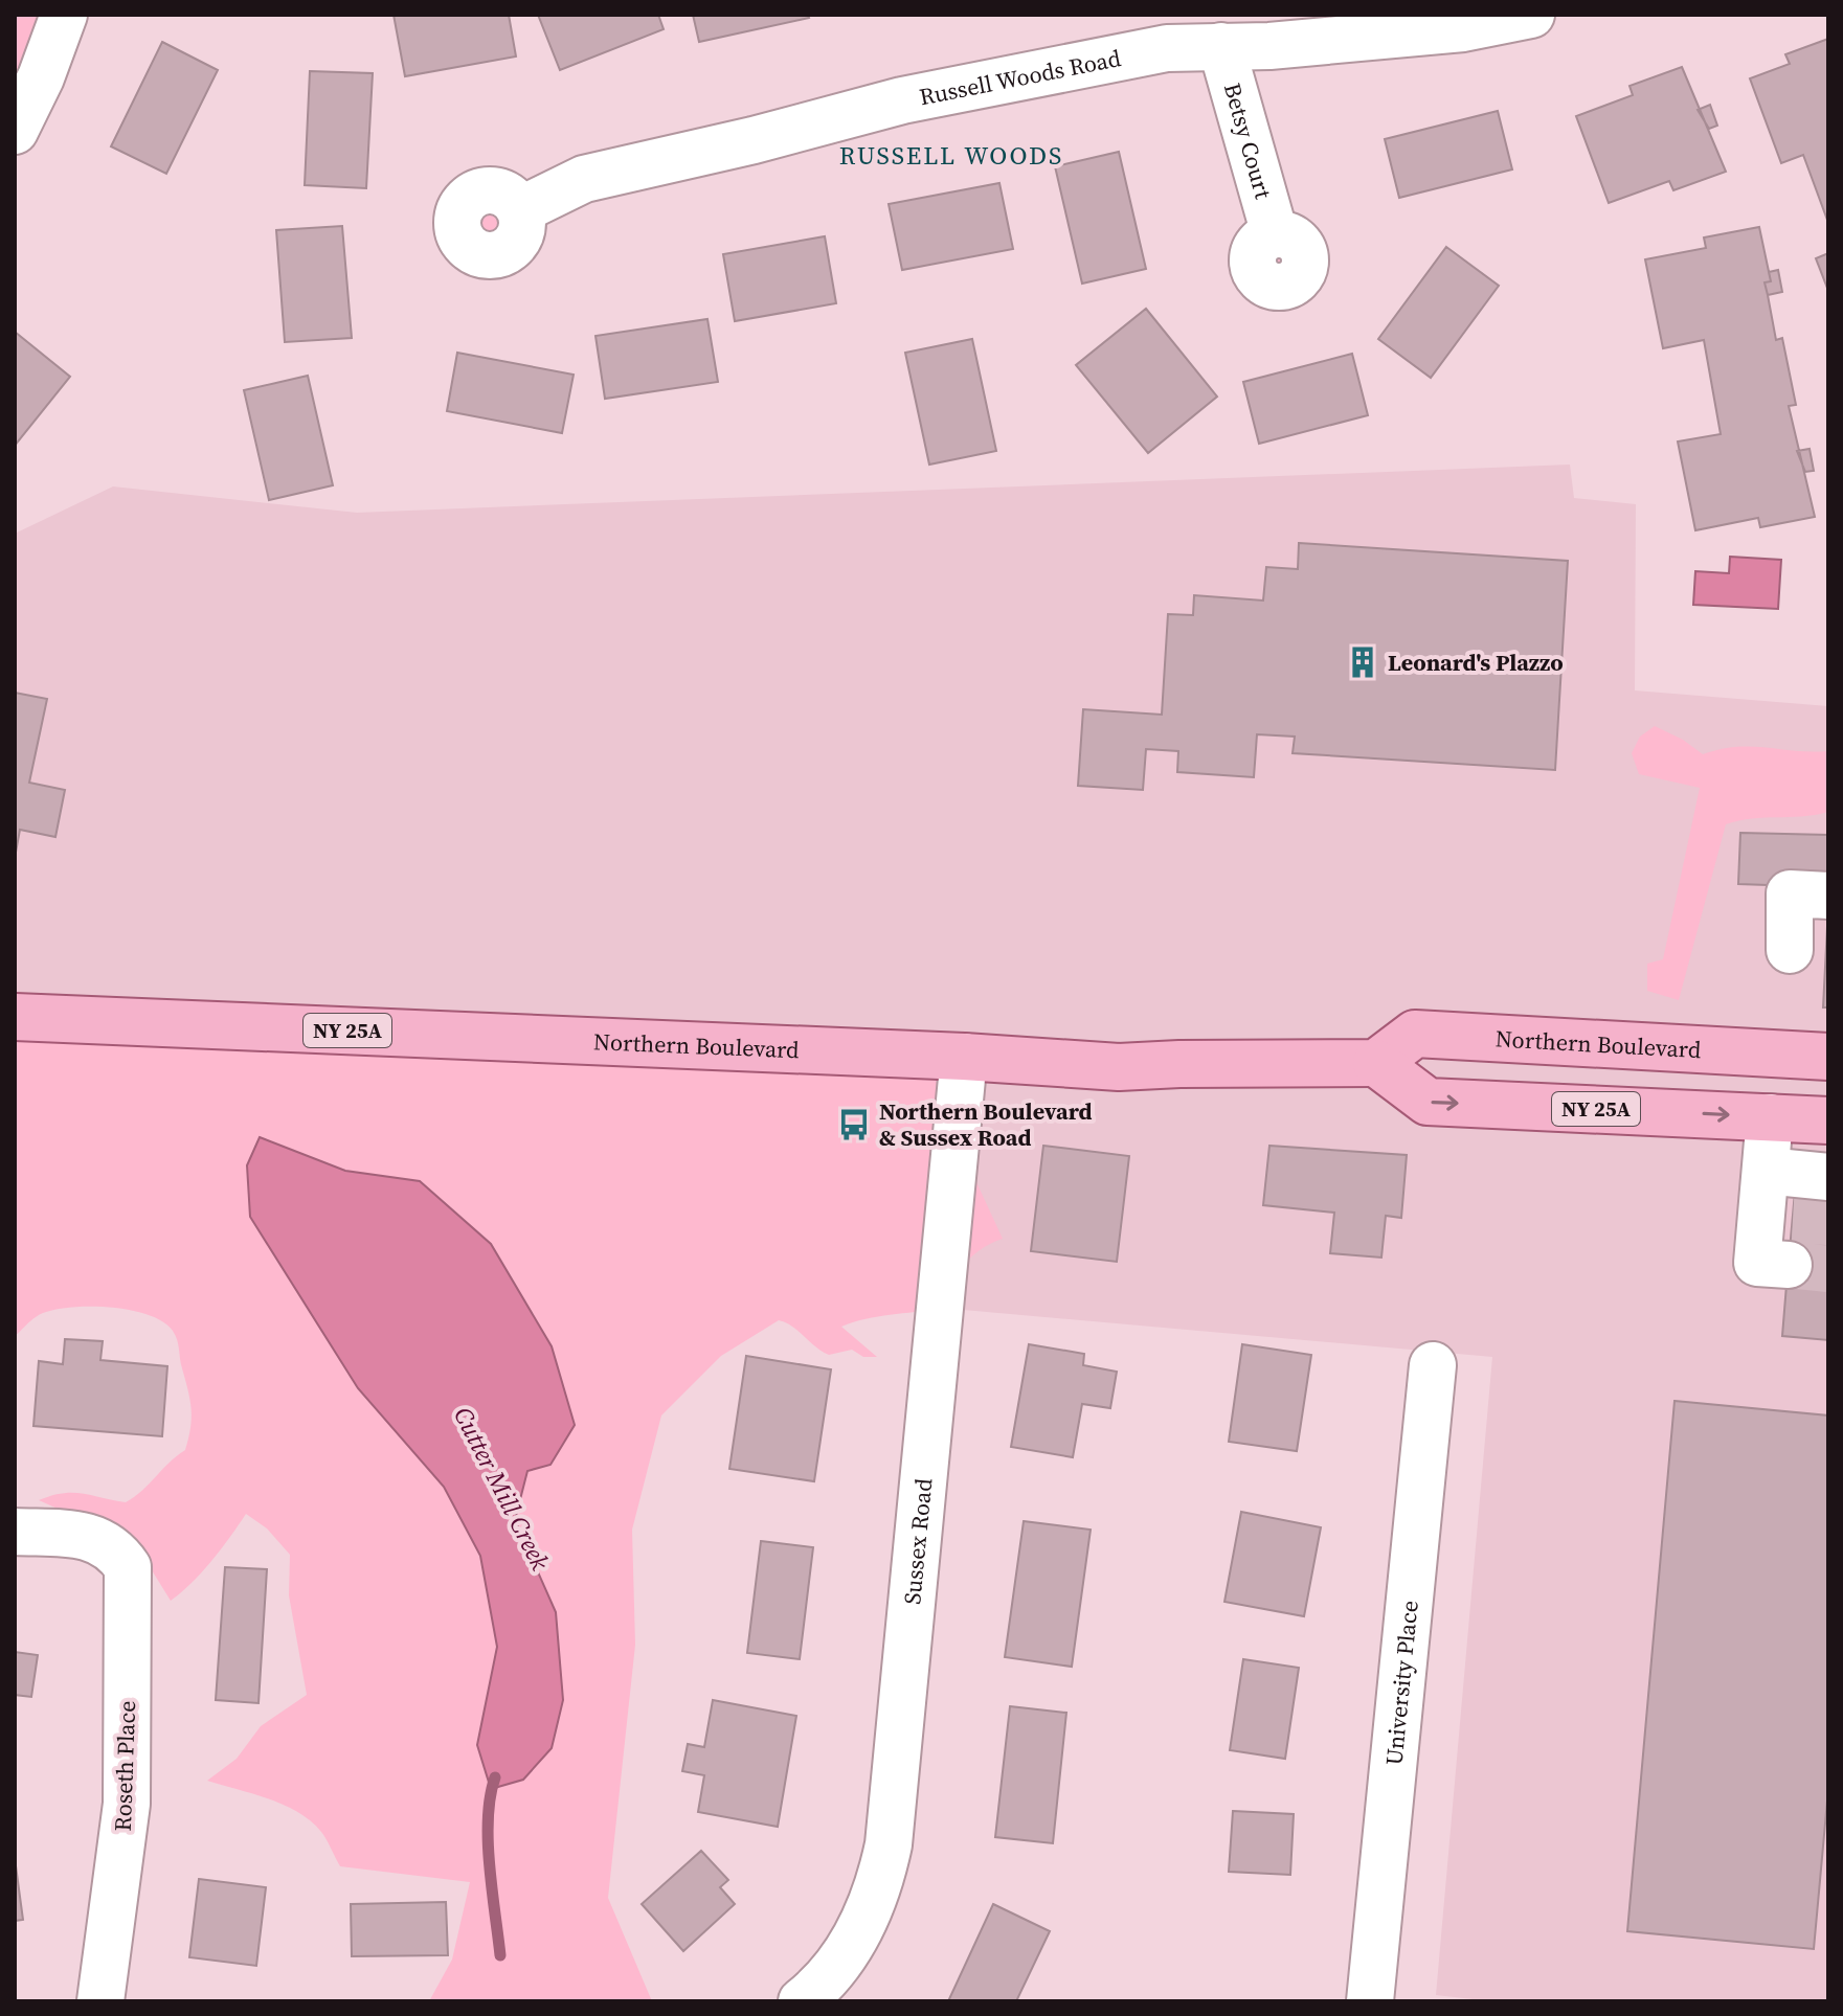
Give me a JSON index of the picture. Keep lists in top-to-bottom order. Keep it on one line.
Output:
{"streets":{"main road":["NY 25A","Northern Boulevard"],"street":["Russell Woods Road","Betsy Court","Sussex Road","University Place","Roseth Place"]},"crossings":[["Russell Woods Road","Betsy Court"],["NY 25A","Northern Boulevard"],["Northern Boulevard","Sussex Road"]],"districts":["RUSSELL WOODS"],"water":["Cutter Mill Creek"],"places":{"building":["Leonard's Plazzo"],"bus stop":["Northern Boulevard & Sussex Road"]}}
